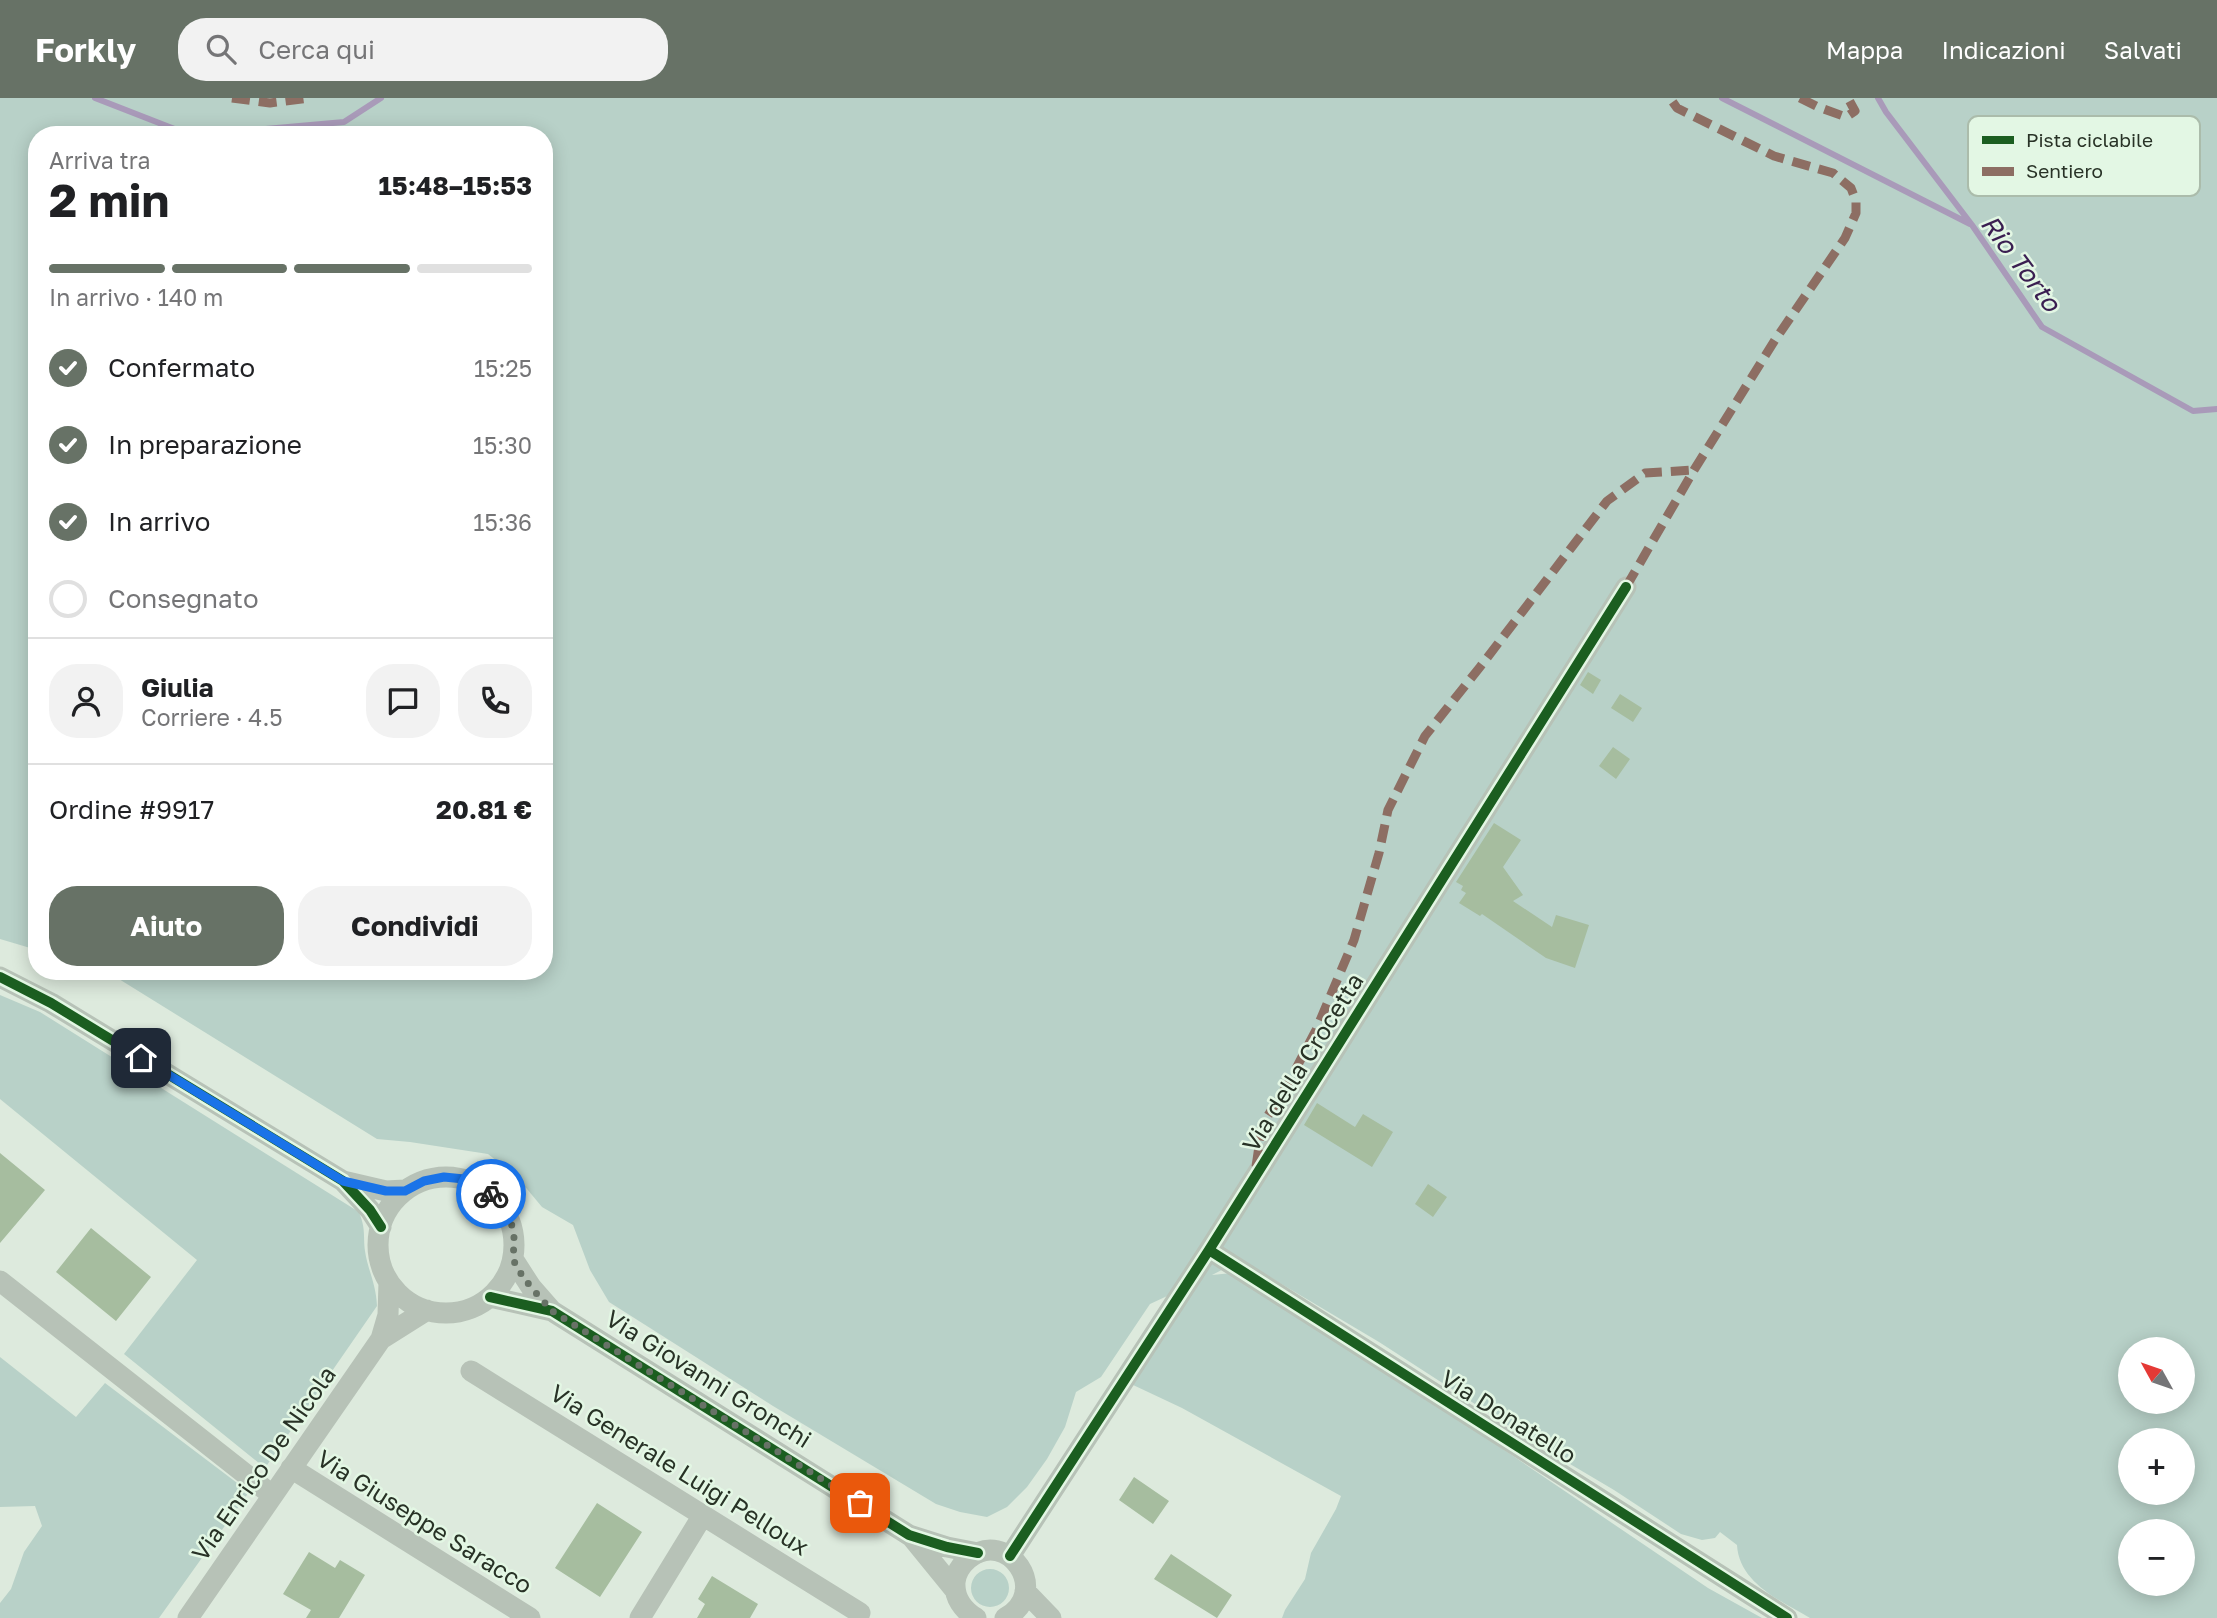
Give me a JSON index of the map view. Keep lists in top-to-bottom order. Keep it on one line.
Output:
{"streets":{"street":["Via della Crocetta","Via Giovanni Gronchi","Via Donatello","Via Enrico De Nicola","Via Generale Luigi Pelloux","Via Giuseppe Saracco"]},"crossings":[["Via della Crocetta","Via Giovanni Gronchi"],["Via della Crocetta","Via Donatello"],["Via Giovanni Gronchi","Via Enrico De Nicola"],["Via Enrico De Nicola","Via Giuseppe Saracco"]],"water":["Rio Torto"],"legend":["Pista ciclabile","Sentiero"],"north":"top left","page":{"header":"Forkly","search":"Cerca qui","nav":["Mappa","Indicazioni","Salvati"],"heading":["2 min","Arriva tra","15:48–15:53"],"panel":["Giulia","Corriere · 4.5","Ordine #9917","20.81 €"],"bar":"In arrivo · 140 m","list":[["Confermato","15:25"],["In preparazione","15:30"],["In arrivo","15:36"],"Consegnato"],"buttons":["Aiuto","Condividi"],"map_buttons":["+","−"]}}
